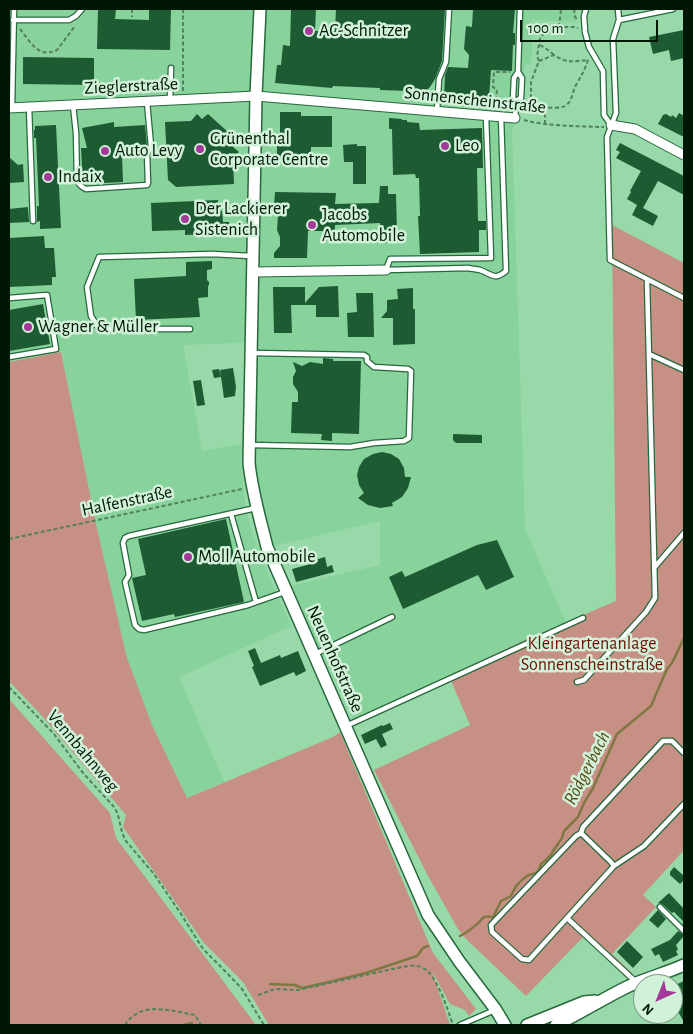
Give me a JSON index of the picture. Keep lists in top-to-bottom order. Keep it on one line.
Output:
{"streets":{"street":["Zieglerstraße","Sonnenscheinstraße","Neuenhofstraße"],"path":["Halfenstraße","Vennbahnweg"]},"crossings":[["Zieglerstraße","Sonnenscheinstraße"],["Zieglerstraße","Neuenhofstraße"],["Sonnenscheinstraße","Neuenhofstraße"],["Halfenstraße","Neuenhofstraße"]],"water":["Rödgerbach"],"parks":["Kleingartenanlage Sonnenscheinstraße"],"places":["AC-Schnitzer","Leo","Grünenthal Corporate Centre","Auto Levy","Indaix","Der Lackierer Sistenich","Jacobs Automobile","Wagner & Müller","Moll Automobile"],"scale_bar":"100 m","north":"bottom left"}
